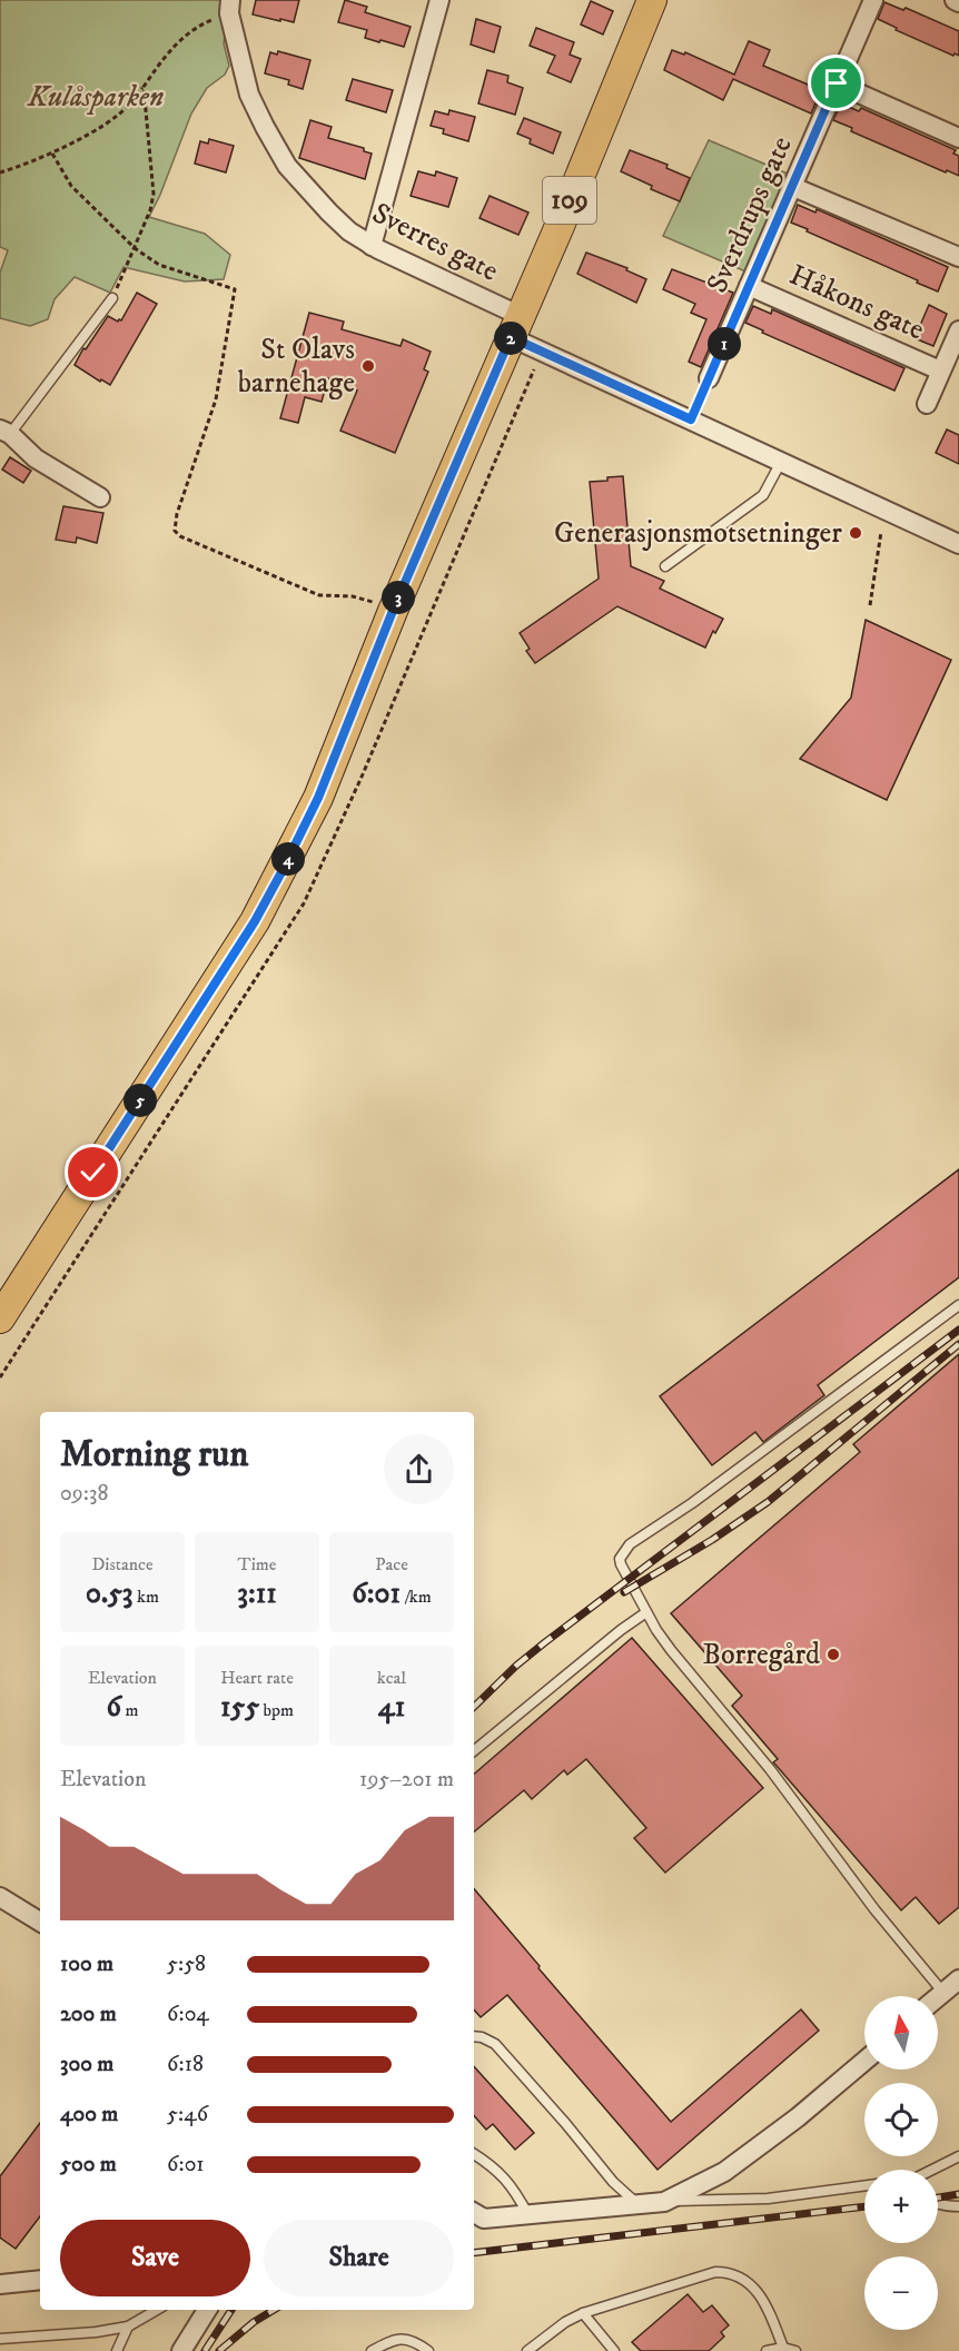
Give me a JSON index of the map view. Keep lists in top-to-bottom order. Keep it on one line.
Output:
{"streets":{"main road":["109"],"street":["Sverdrups gate","Sverres gate","Håkons gate"]},"crossings":[["109","Sverres gate"],["Sverdrups gate","Håkons gate"]],"parks":["Kulåsparken"],"places":["St Olavs barnehage","Generasjonsmotsetninger","Borregård"],"north":"top","page":{"pins":["2","1","3","4","5"],"heading":["Morning run","09:38"],"stats":[["Distance","0.53 km"],["Time","3:11"],["Pace","6:01 /km"],["Elevation","6 m"],["Heart rate","155 bpm"],["kcal","41"]],"chart":["Elevation","195–201 m"],"list":[{"name":"100 m","note":"5:58"},{"name":"200 m","note":"6:04"},{"name":"300 m","note":"6:18"},{"name":"400 m","note":"5:46"},{"name":"500 m","note":"6:01"}],"map_buttons":["+","−"],"buttons":["Save","Share"]}}
